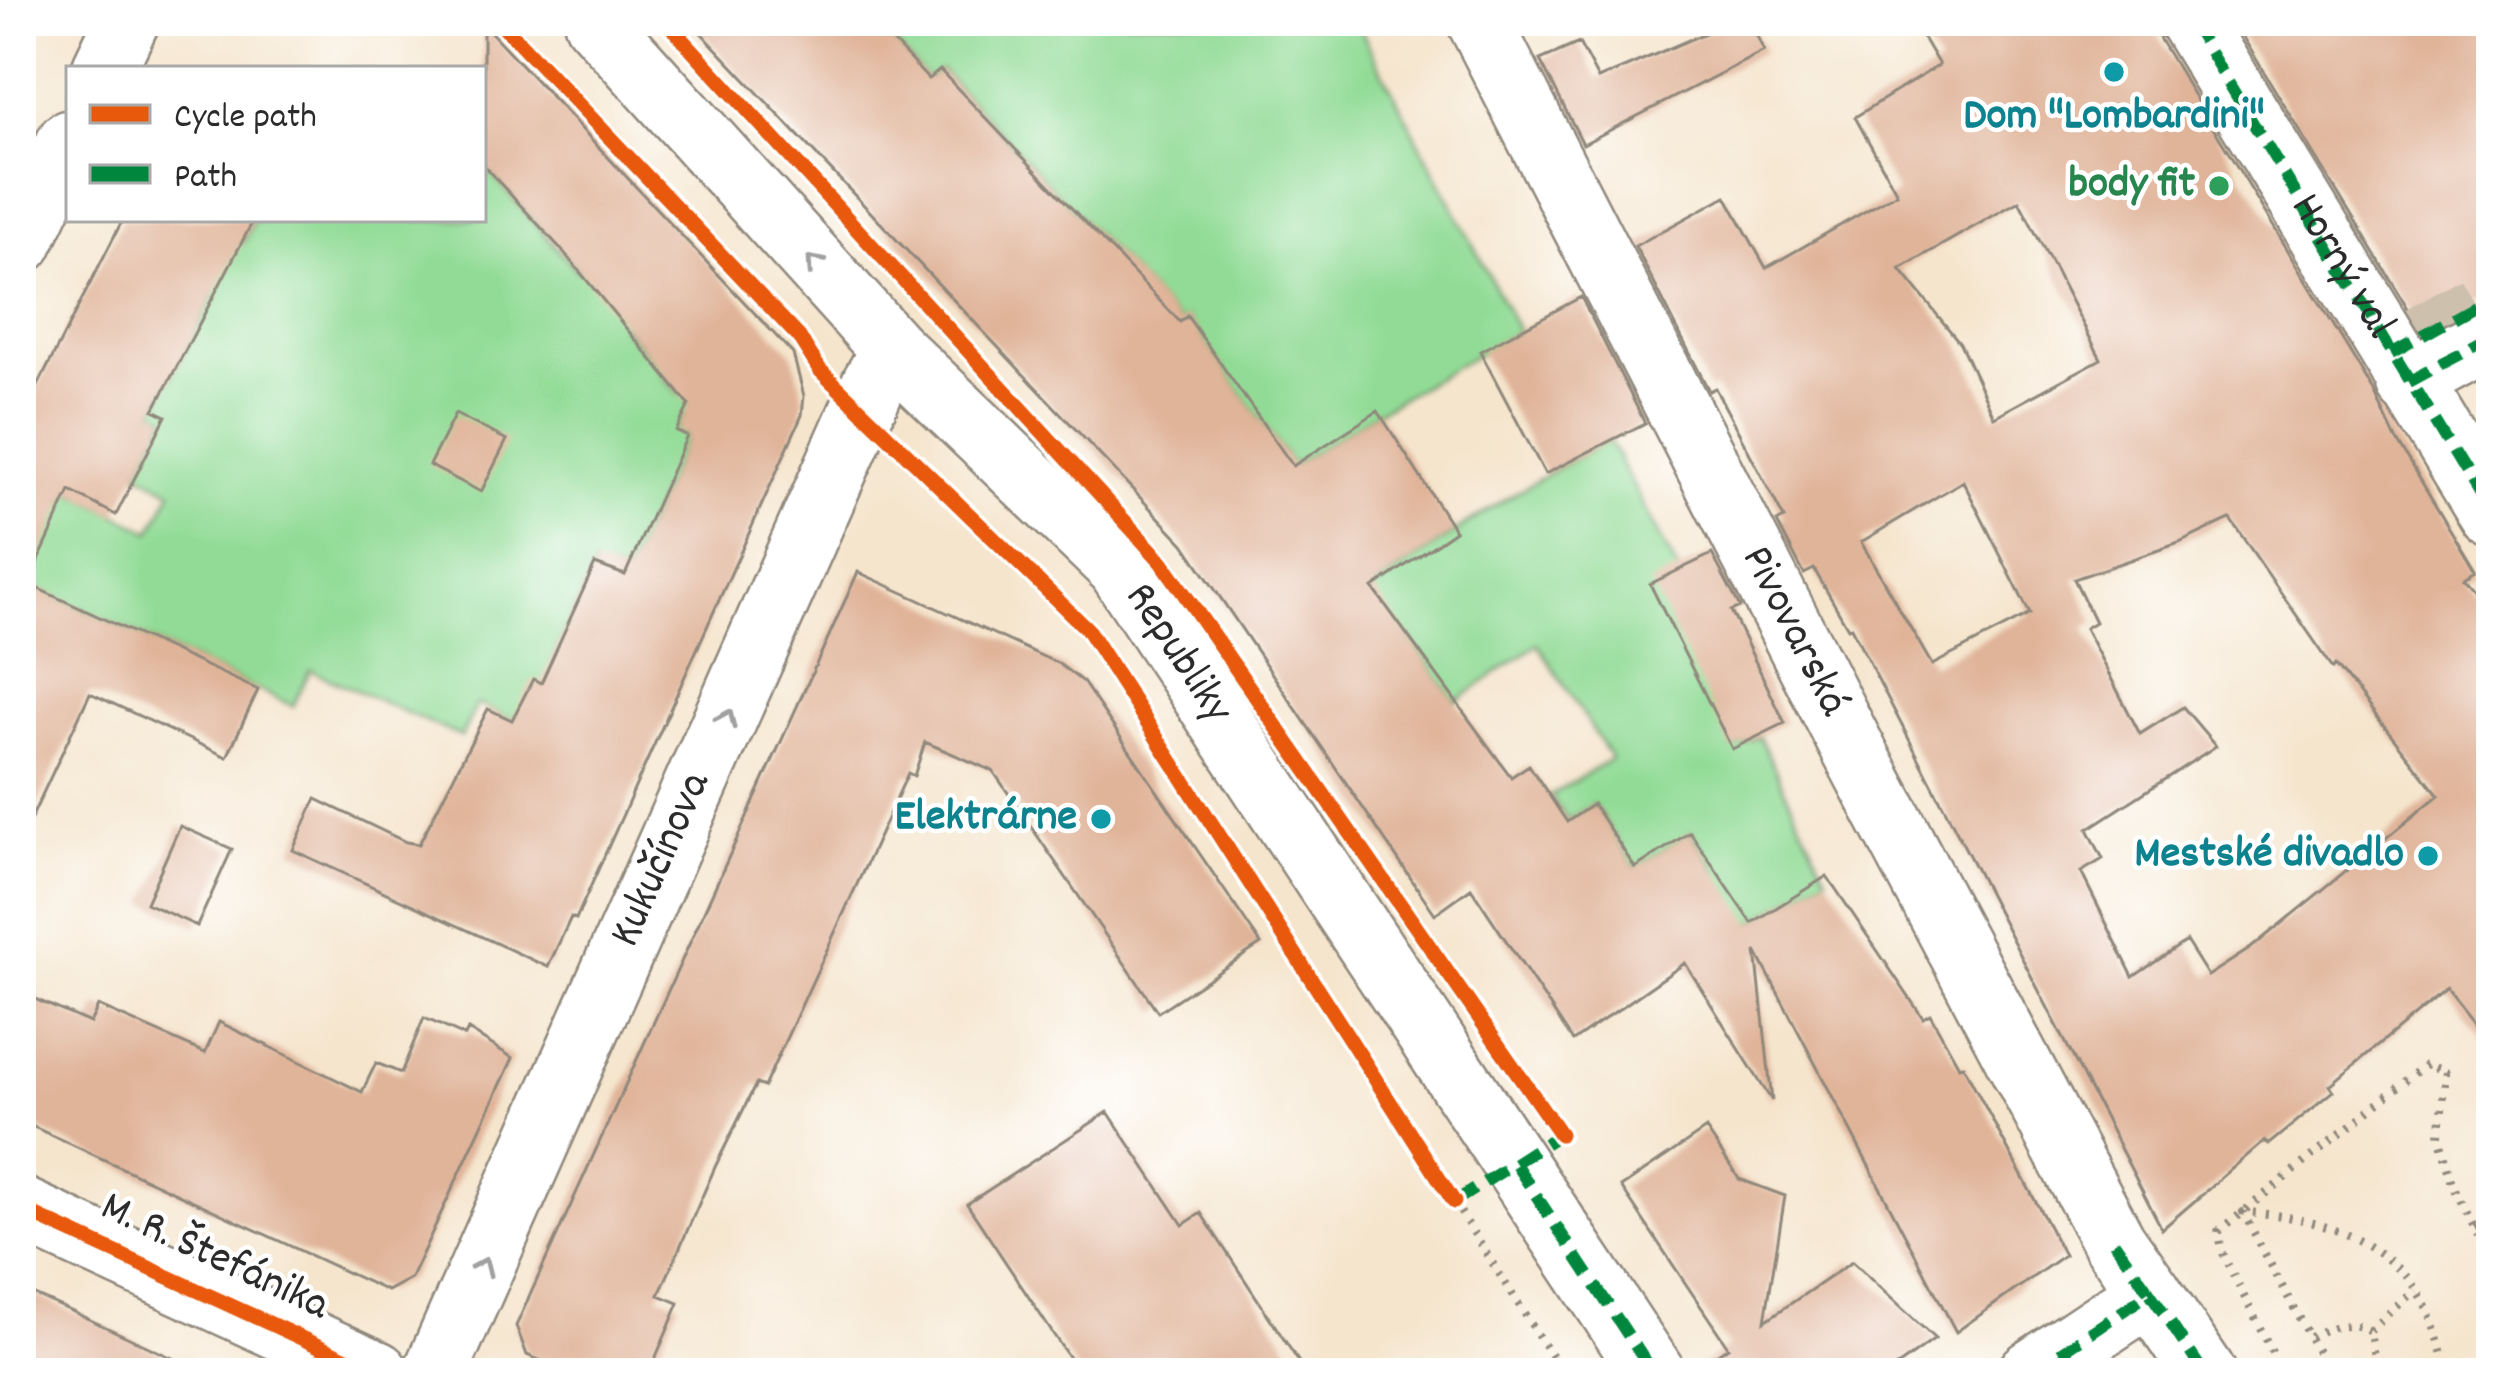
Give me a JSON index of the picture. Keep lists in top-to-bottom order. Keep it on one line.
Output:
{"streets":{"street":["Horný val","Pivovarská","Republiky","Kukučínova","M. R. Štefánika"]},"crossings":[["Republiky","Kukučínova"]],"one_way":["Kukučínova"],"places":["Dom \"Lombardini\"","body fit","Elektrárne","Mestské divadlo"],"legend":["Cycle path","Path"]}
